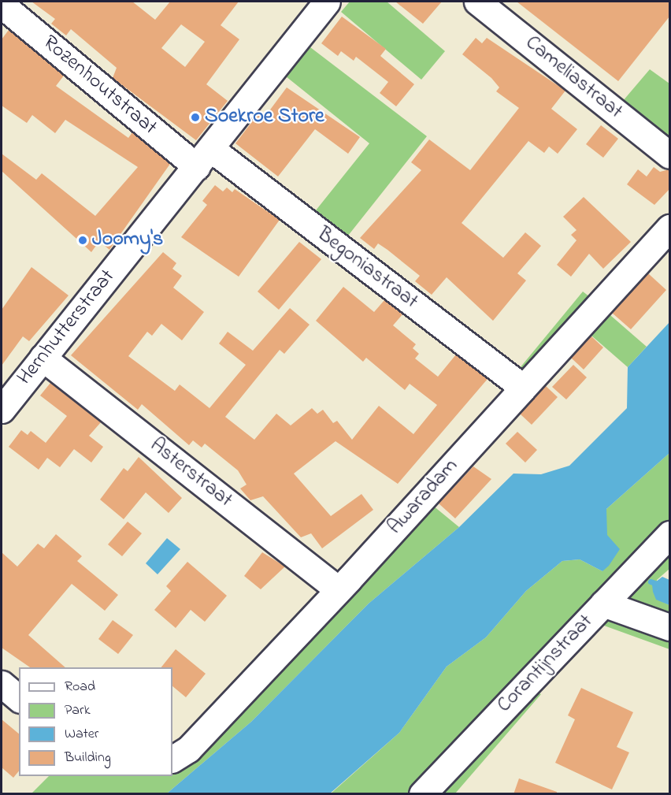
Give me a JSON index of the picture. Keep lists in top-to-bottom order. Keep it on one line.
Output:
{"streets":{"street":["Cameliastraat","Rozenhoutstraat","Begoniastraat","Hernhutterstraat","Asterstraat","Awaradam","Corantijnstraat"]},"crossings":[["Rozenhoutstraat","Begoniastraat"],["Rozenhoutstraat","Hernhutterstraat"],["Begoniastraat","Hernhutterstraat"],["Begoniastraat","Awaradam"],["Hernhutterstraat","Asterstraat"],["Asterstraat","Awaradam"]],"places":["Soekroe Store","Joomy's"],"legend":["Road","Park","Water","Building"]}
